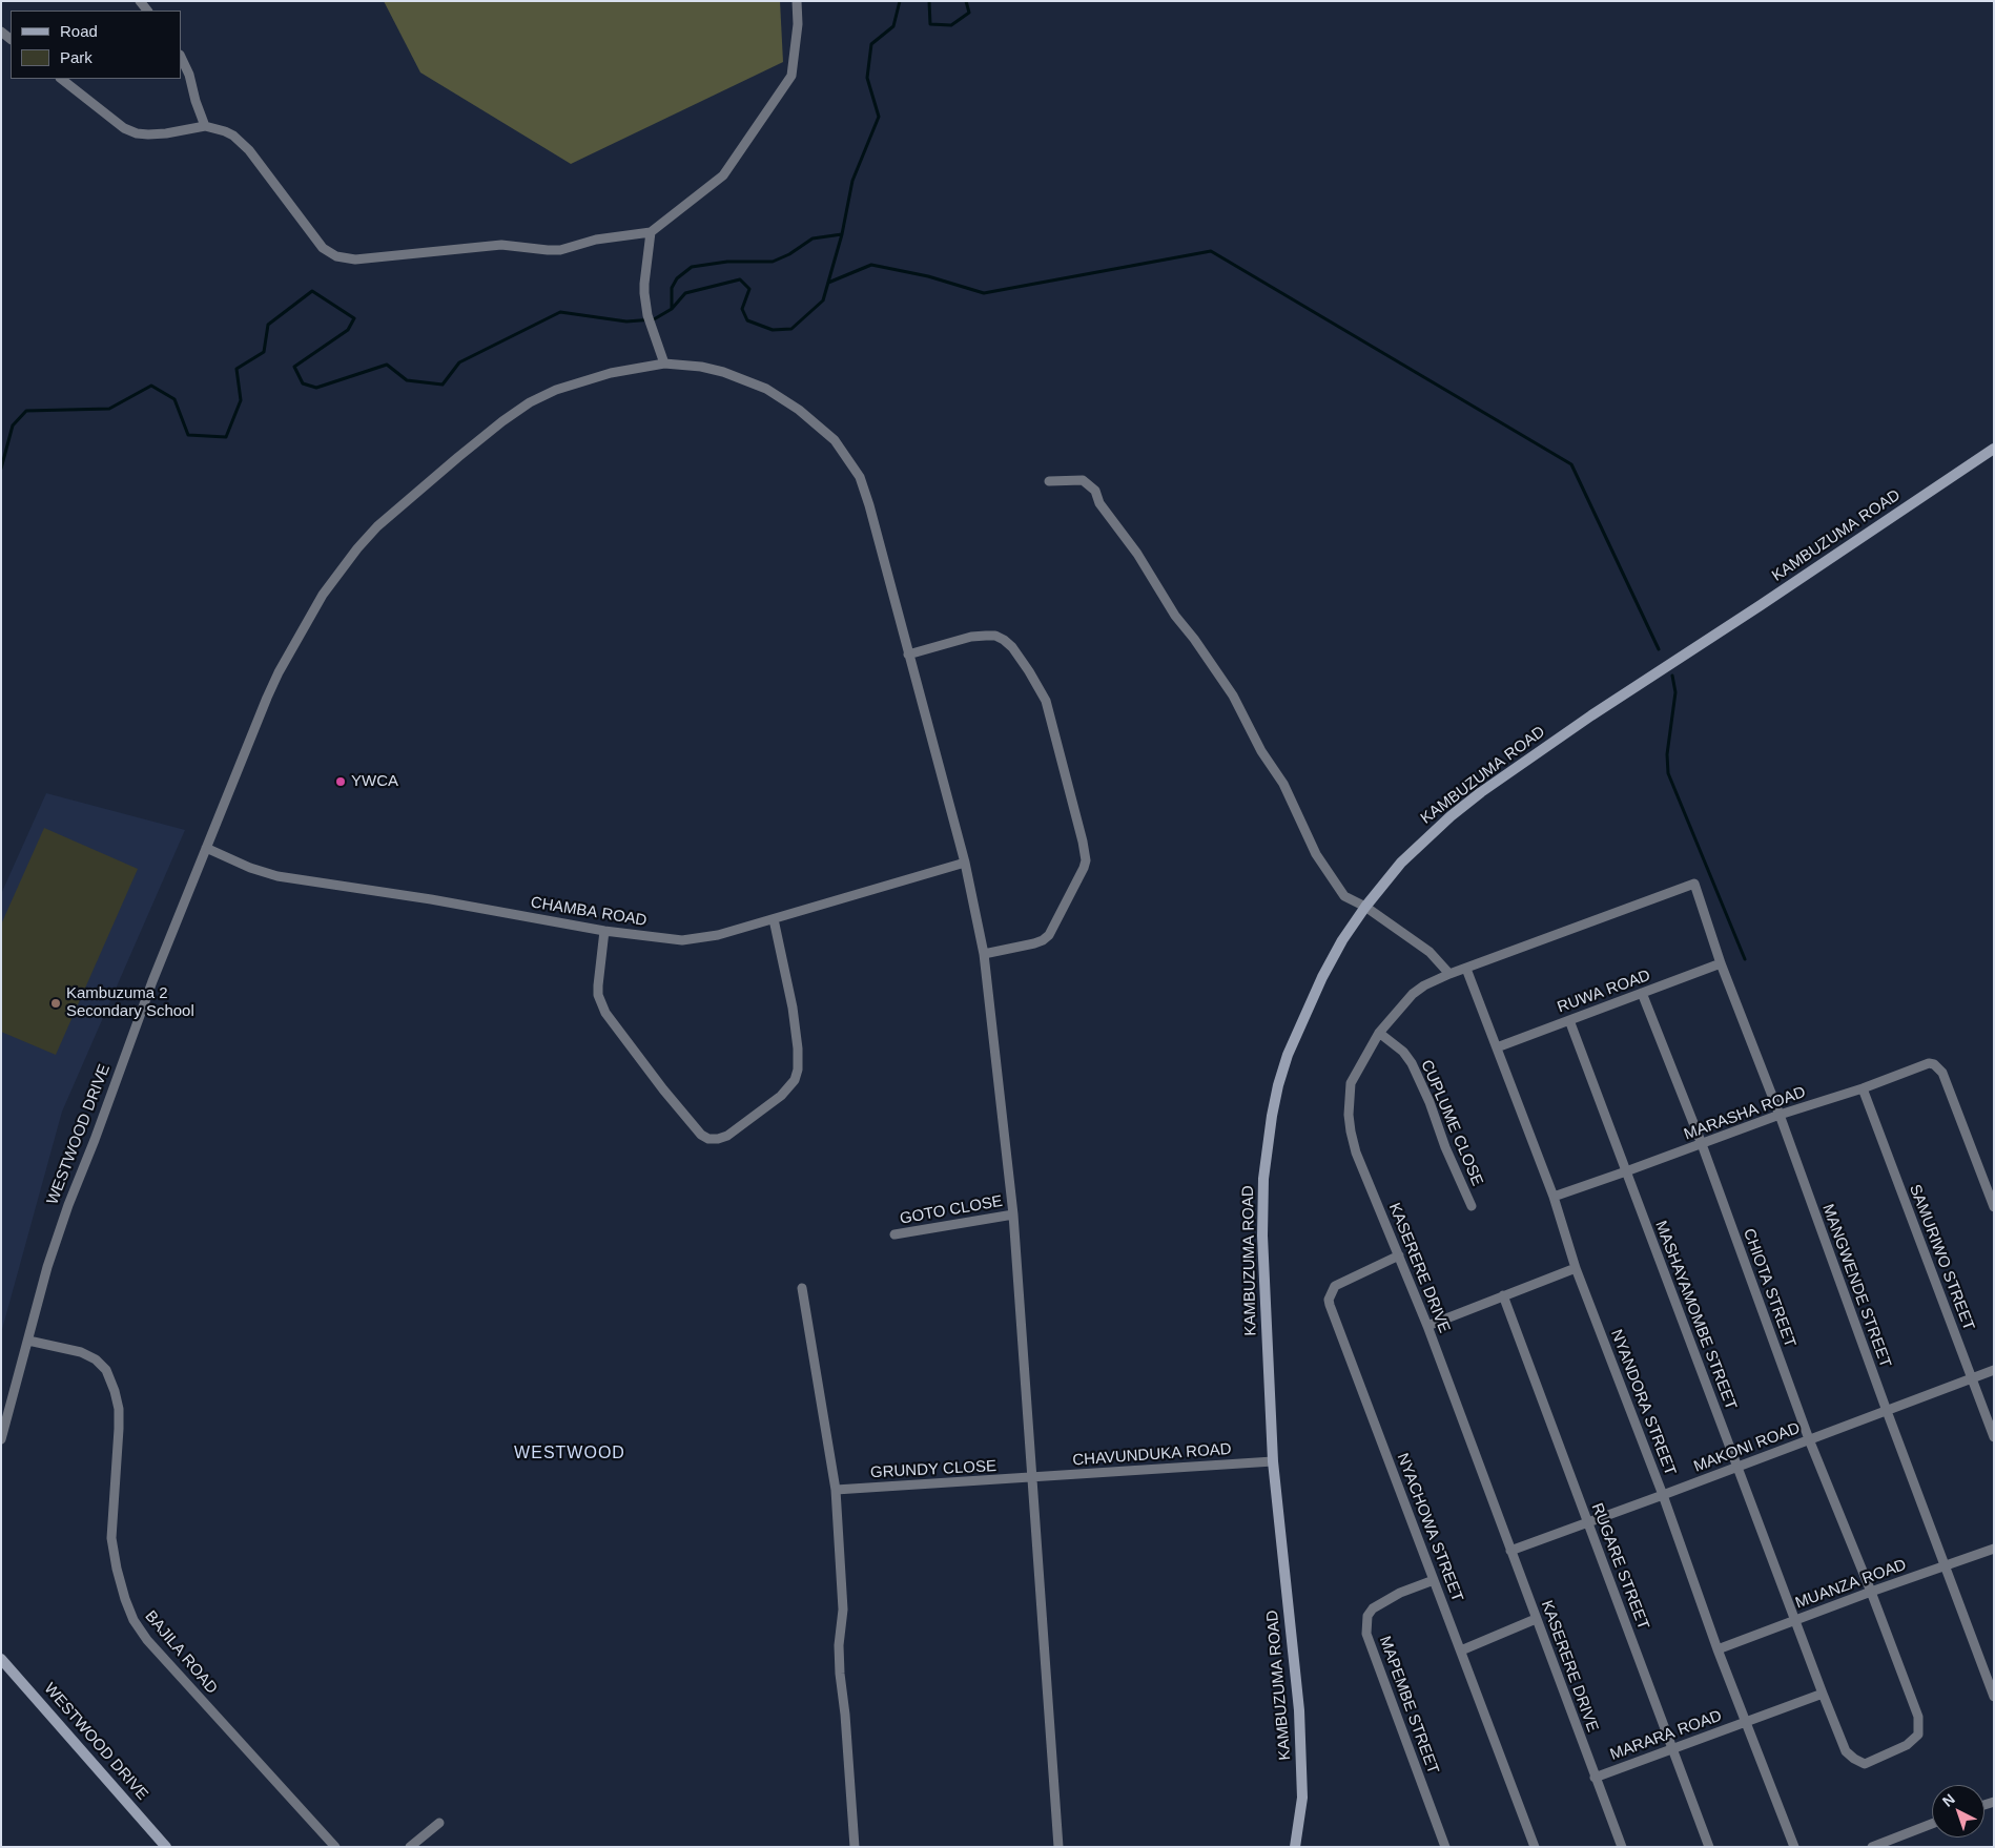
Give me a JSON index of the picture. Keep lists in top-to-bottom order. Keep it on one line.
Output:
{"streets":{"main road":["KAMBUZUMA ROAD","WESTWOOD DRIVE"],"street":["CHAMBA ROAD","RUWA ROAD","MARASHA ROAD","CUPLUME CLOSE","GOTO CLOSE","SAMURIWO STREET","KASERERE DRIVE","MANGWENDE STREET","CHIOTA STREET","MASHAYAMOMBE STREET","NYANDORA STREET","MAKONI ROAD","CHAVUNDUKA ROAD","GRUNDY CLOSE","NYACHOWA STREET","RUGARE STREET","MUANZA ROAD","BAJILA ROAD","MAPEMBE STREET","MARARA ROAD"]},"crossings":[["KAMBUZUMA ROAD","CHAVUNDUKA ROAD"],["CHAMBA ROAD","WESTWOOD DRIVE"],["RUWA ROAD","MANGWENDE STREET"],["RUWA ROAD","CHIOTA STREET"],["RUWA ROAD","MASHAYAMOMBE STREET"],["RUWA ROAD","NYANDORA STREET"],["MARASHA ROAD","SAMURIWO STREET"],["MARASHA ROAD","MANGWENDE STREET"],["MARASHA ROAD","CHIOTA STREET"],["MARASHA ROAD","MASHAYAMOMBE STREET"],["MARASHA ROAD","NYANDORA STREET"],["CUPLUME CLOSE","KASERERE DRIVE"],["WESTWOOD DRIVE","GOTO CLOSE"],["WESTWOOD DRIVE","CHAVUNDUKA ROAD"],["WESTWOOD DRIVE","GRUNDY CLOSE"],["WESTWOOD DRIVE","BAJILA ROAD"],["SAMURIWO STREET","MAKONI ROAD"],["KASERERE DRIVE","MANGWENDE STREET"],["KASERERE DRIVE","NYANDORA STREET"],["KASERERE DRIVE","MAKONI ROAD"],["KASERERE DRIVE","NYACHOWA STREET"],["KASERERE DRIVE","MARARA ROAD"],["MANGWENDE STREET","MAKONI ROAD"],["MANGWENDE STREET","MUANZA ROAD"],["CHIOTA STREET","MASHAYAMOMBE STREET"],["CHIOTA STREET","MAKONI ROAD"],["CHIOTA STREET","MUANZA ROAD"],["CHIOTA STREET","MARARA ROAD"],["MASHAYAMOMBE STREET","MAKONI ROAD"],["MASHAYAMOMBE STREET","MUANZA ROAD"],["MASHAYAMOMBE STREET","MARARA ROAD"],["NYANDORA STREET","MAKONI ROAD"],["NYANDORA STREET","MUANZA ROAD"],["NYANDORA STREET","MARARA ROAD"],["MAKONI ROAD","RUGARE STREET"],["CHAVUNDUKA ROAD","GRUNDY CLOSE"],["NYACHOWA STREET","MAPEMBE STREET"],["RUGARE STREET","MARARA ROAD"]],"districts":["WESTWOOD"],"places":["YWCA","Kambuzuma 2 Secondary School"],"legend":["Road","Park"],"north":"top left"}
